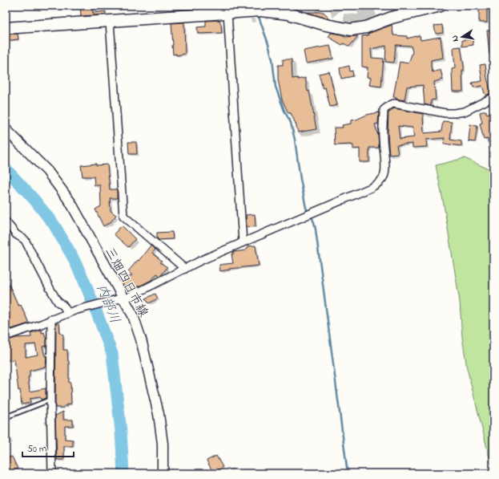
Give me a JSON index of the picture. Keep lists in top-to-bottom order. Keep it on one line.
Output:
{"streets":{"main road":["三畑四日市線"]},"water":["内部川"],"scale_bar":"50 m","north":"left"}
